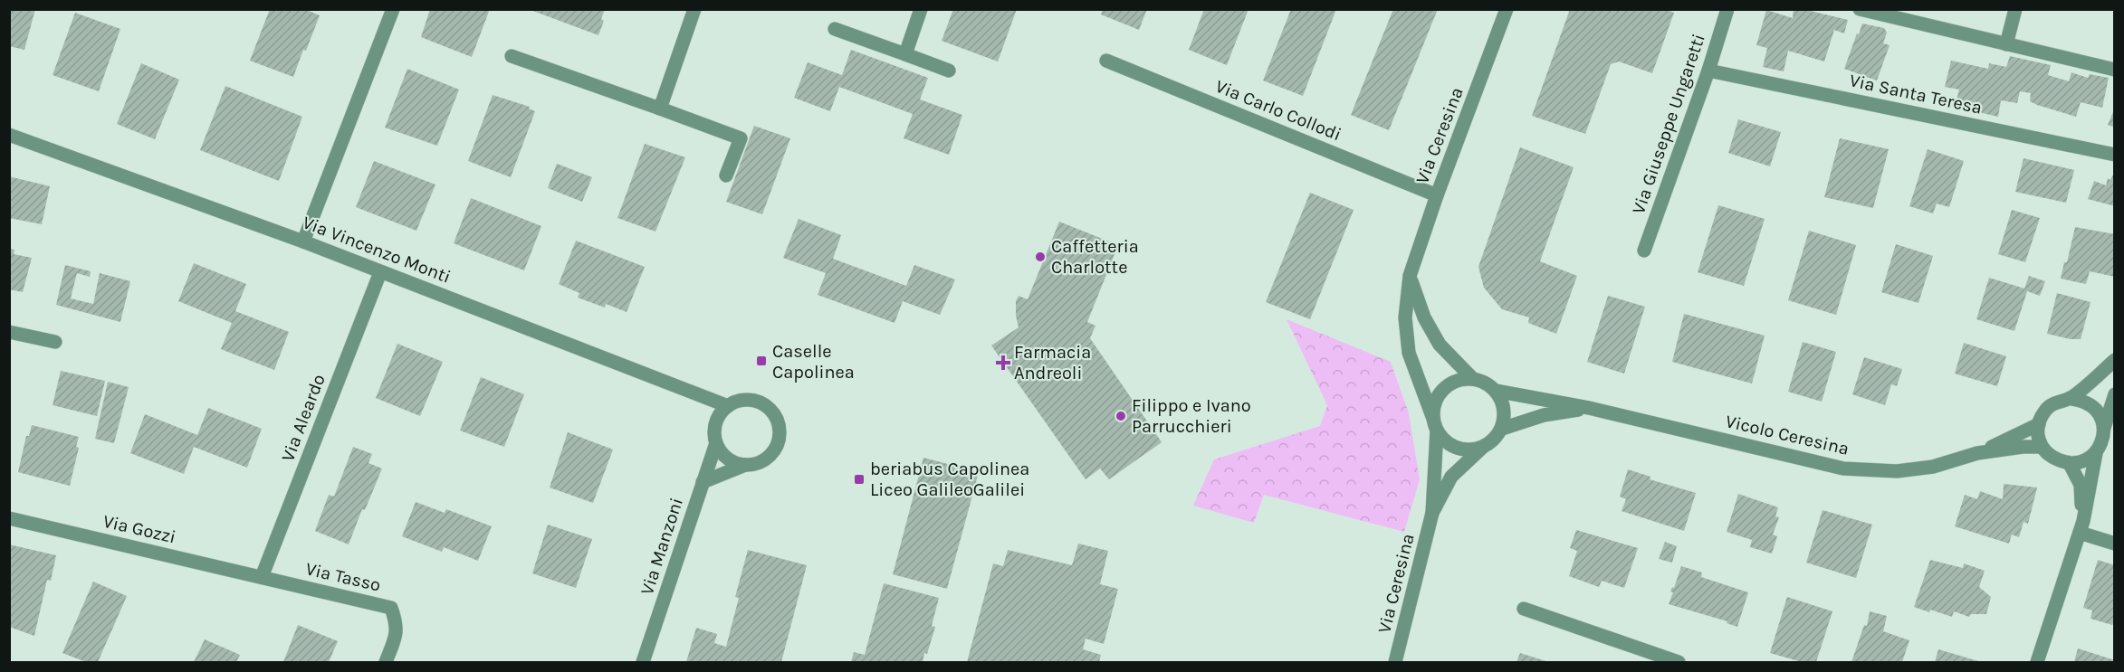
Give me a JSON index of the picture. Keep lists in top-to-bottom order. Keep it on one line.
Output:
{"streets":{"street":["Via Santa Teresa","Via Carlo Collodi","Via Giuseppe Ungaretti","Via Ceresina","Via Vincenzo Monti","Via Aleardo","Vicolo Ceresina","Via Gozzi","Via Manzoni","Via Tasso"]},"crossings":[["Via Santa Teresa","Via Giuseppe Ungaretti"],["Via Carlo Collodi","Via Ceresina"],["Via Ceresina","Vicolo Ceresina"],["Via Vincenzo Monti","Via Aleardo"],["Via Vincenzo Monti","Via Manzoni"],["Via Aleardo","Via Gozzi"],["Via Aleardo","Via Tasso"],["Via Gozzi","Via Tasso"]],"places":{"other":["Caffetteria Charlotte","Filippo e Ivano Parrucchieri"],"transit":["Caselle Capolinea","beriabus Capolinea Liceo GalileoGalilei"],"health":["Farmacia Andreoli"]}}
